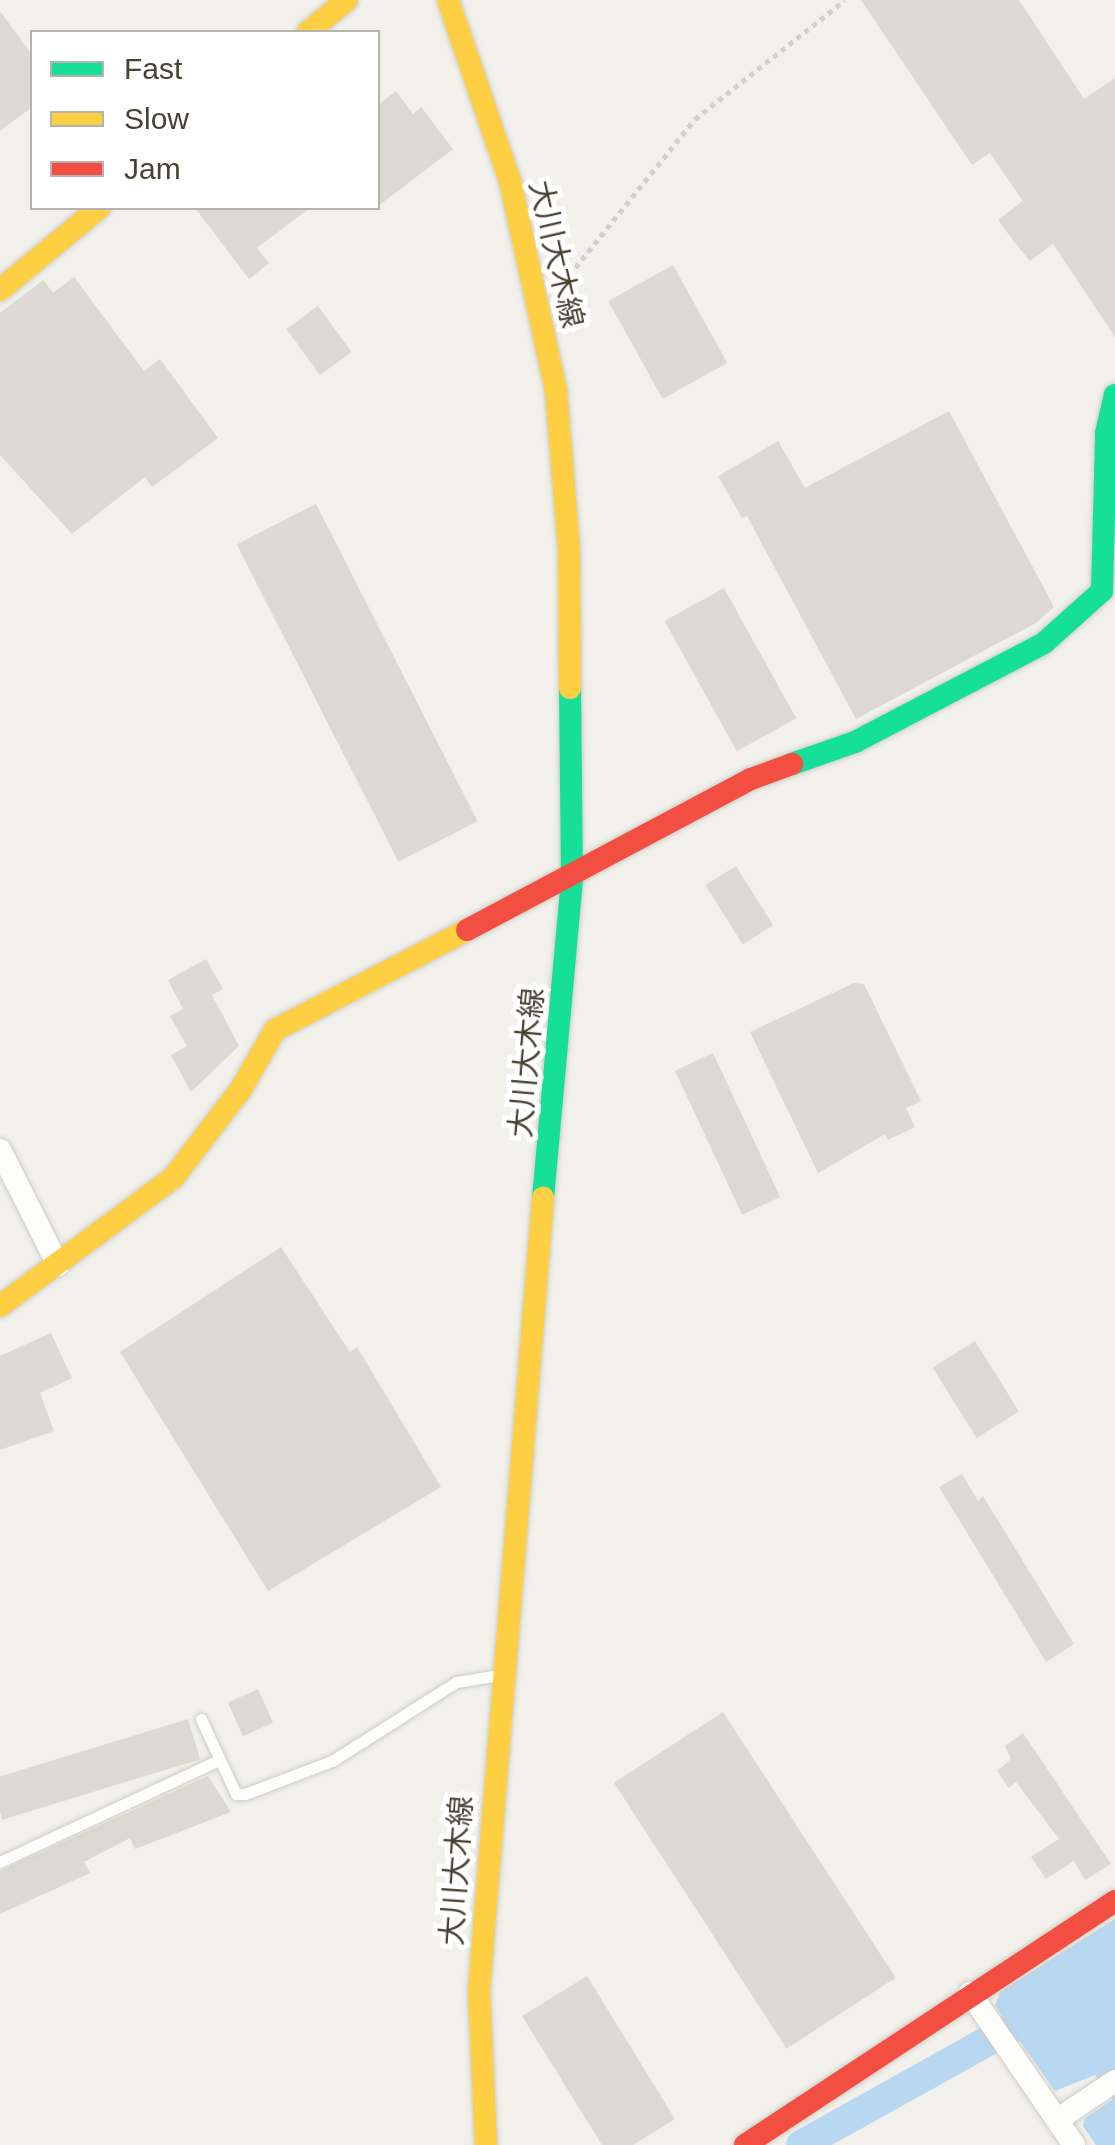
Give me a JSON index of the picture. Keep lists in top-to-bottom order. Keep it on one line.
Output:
{"streets":{"main road":["大川大木線"]},"legend":["Fast","Slow","Jam"]}
